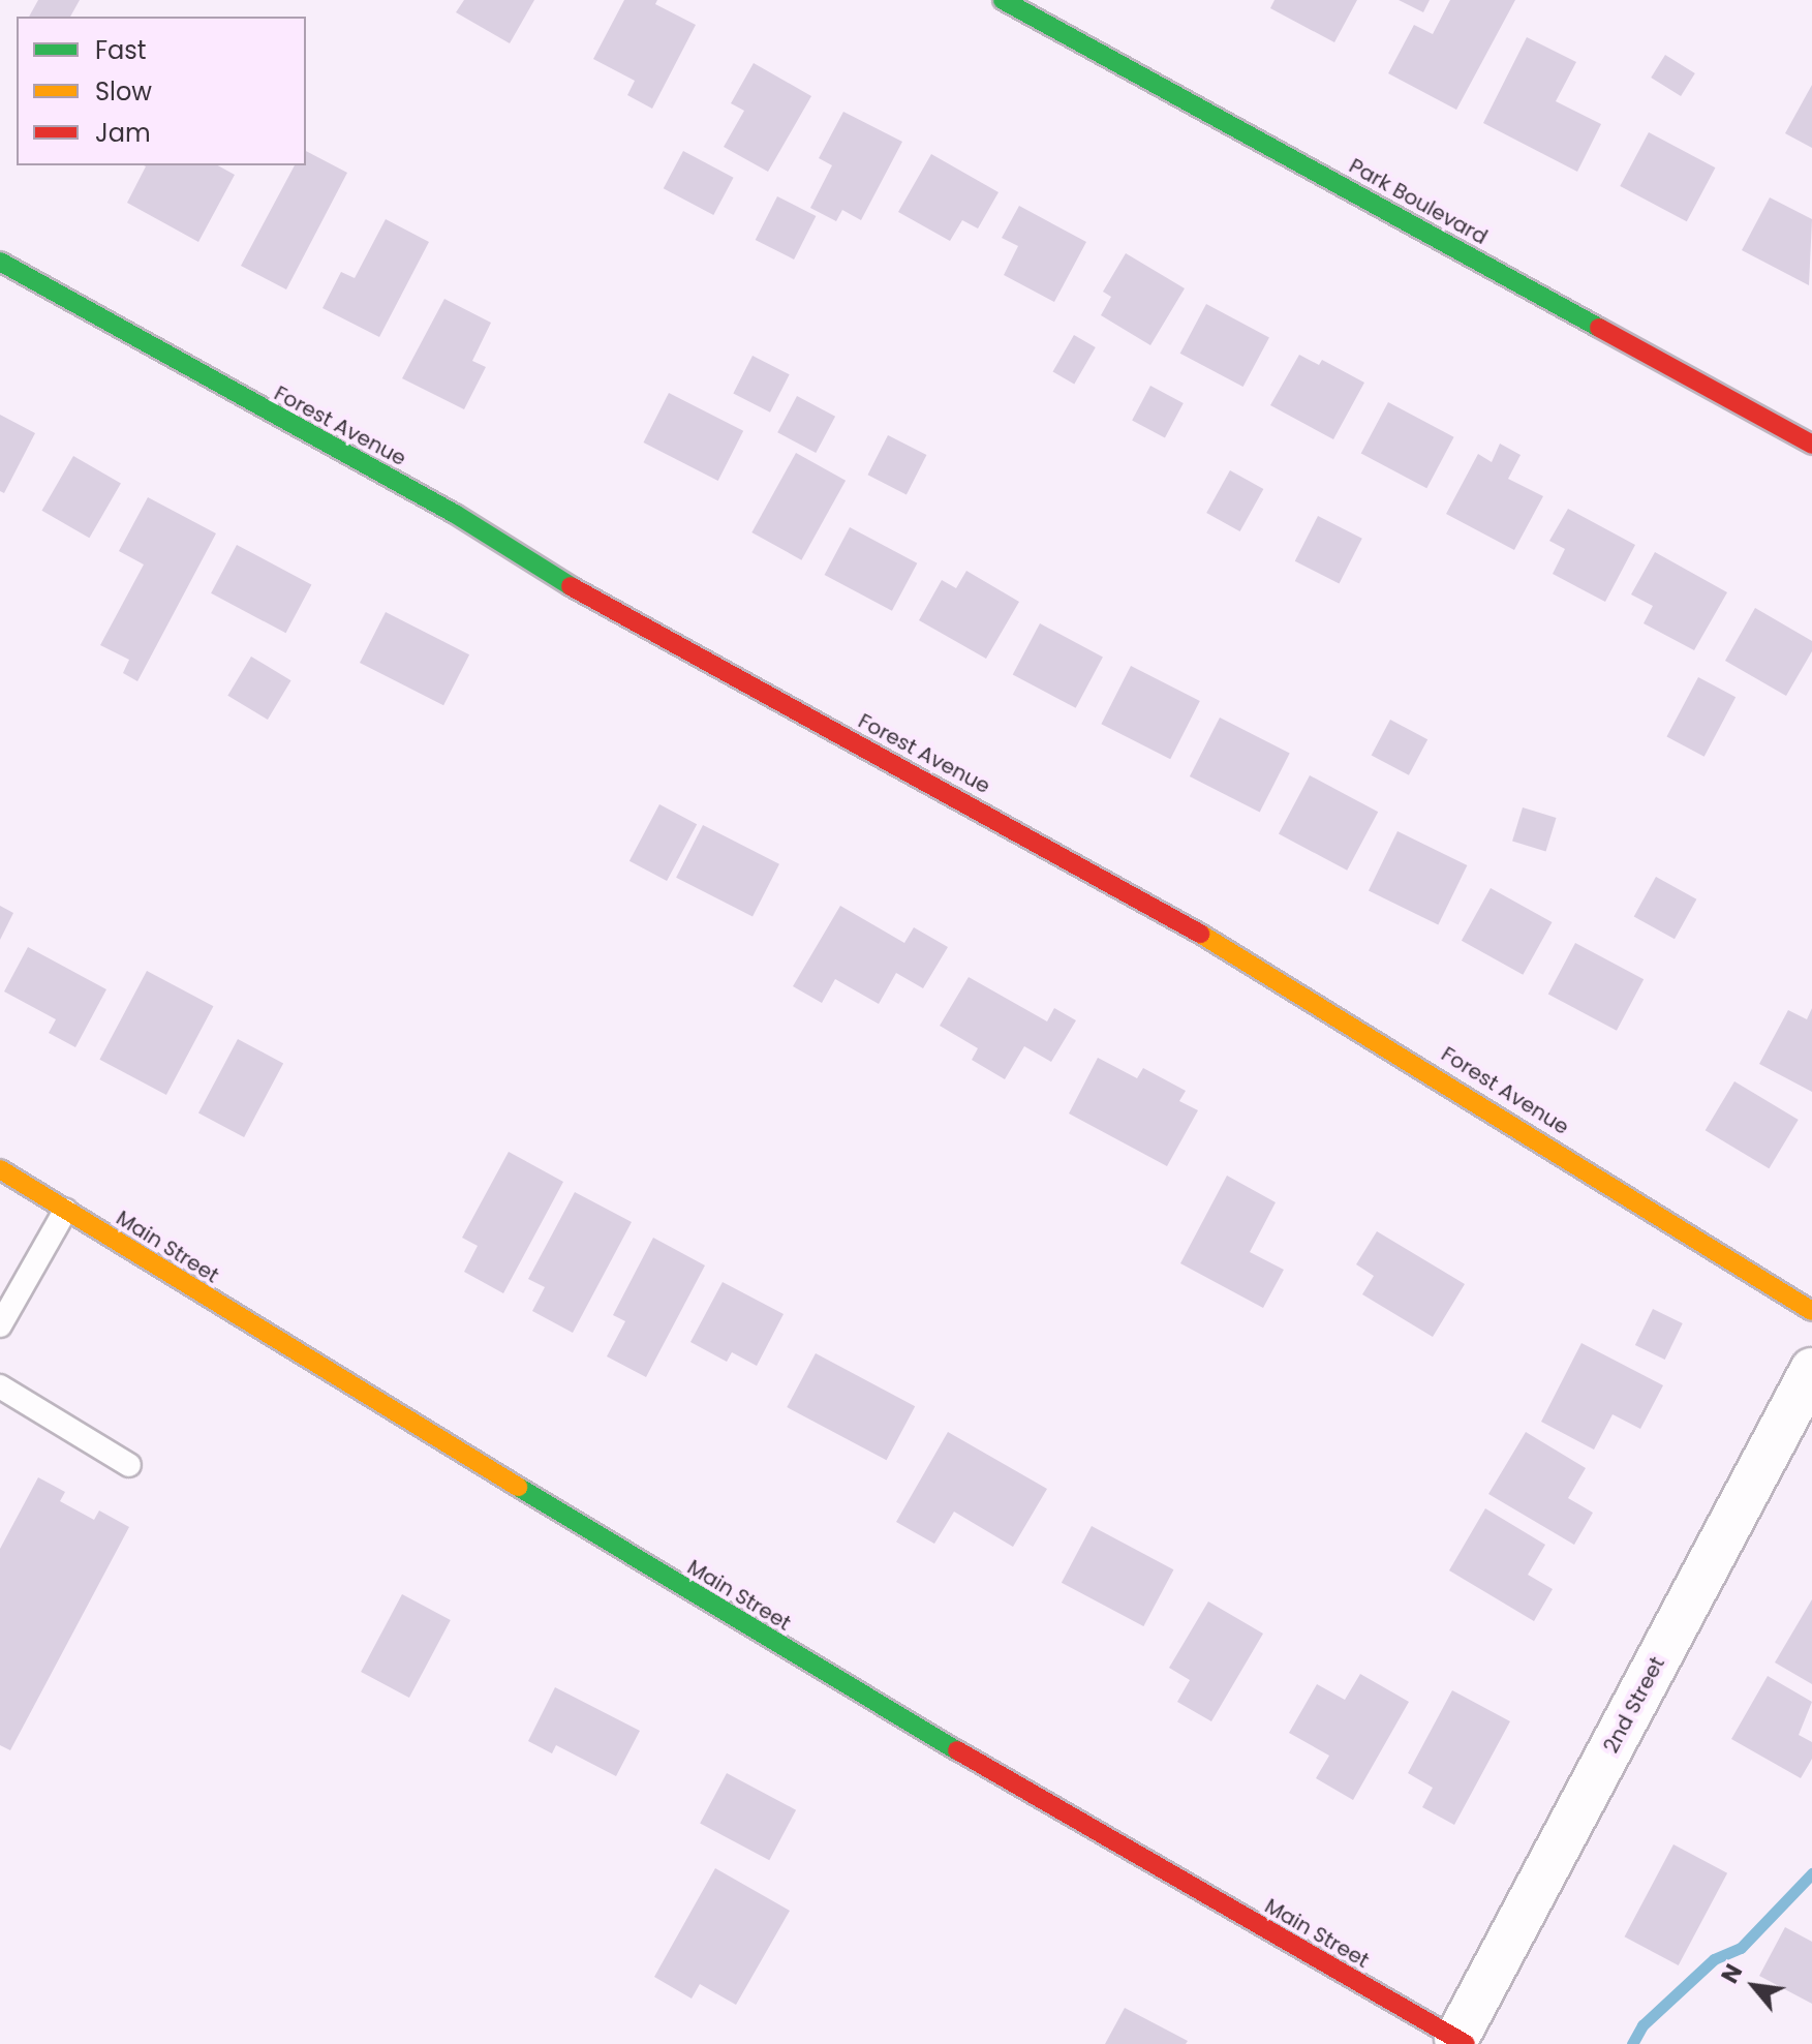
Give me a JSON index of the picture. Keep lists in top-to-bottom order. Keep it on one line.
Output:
{"streets":{"street":["Park Boulevard","Forest Avenue","Main Street","2nd Street"]},"crossings":[["Main Street","2nd Street"]],"legend":["Fast","Slow","Jam"],"north":"top left"}
